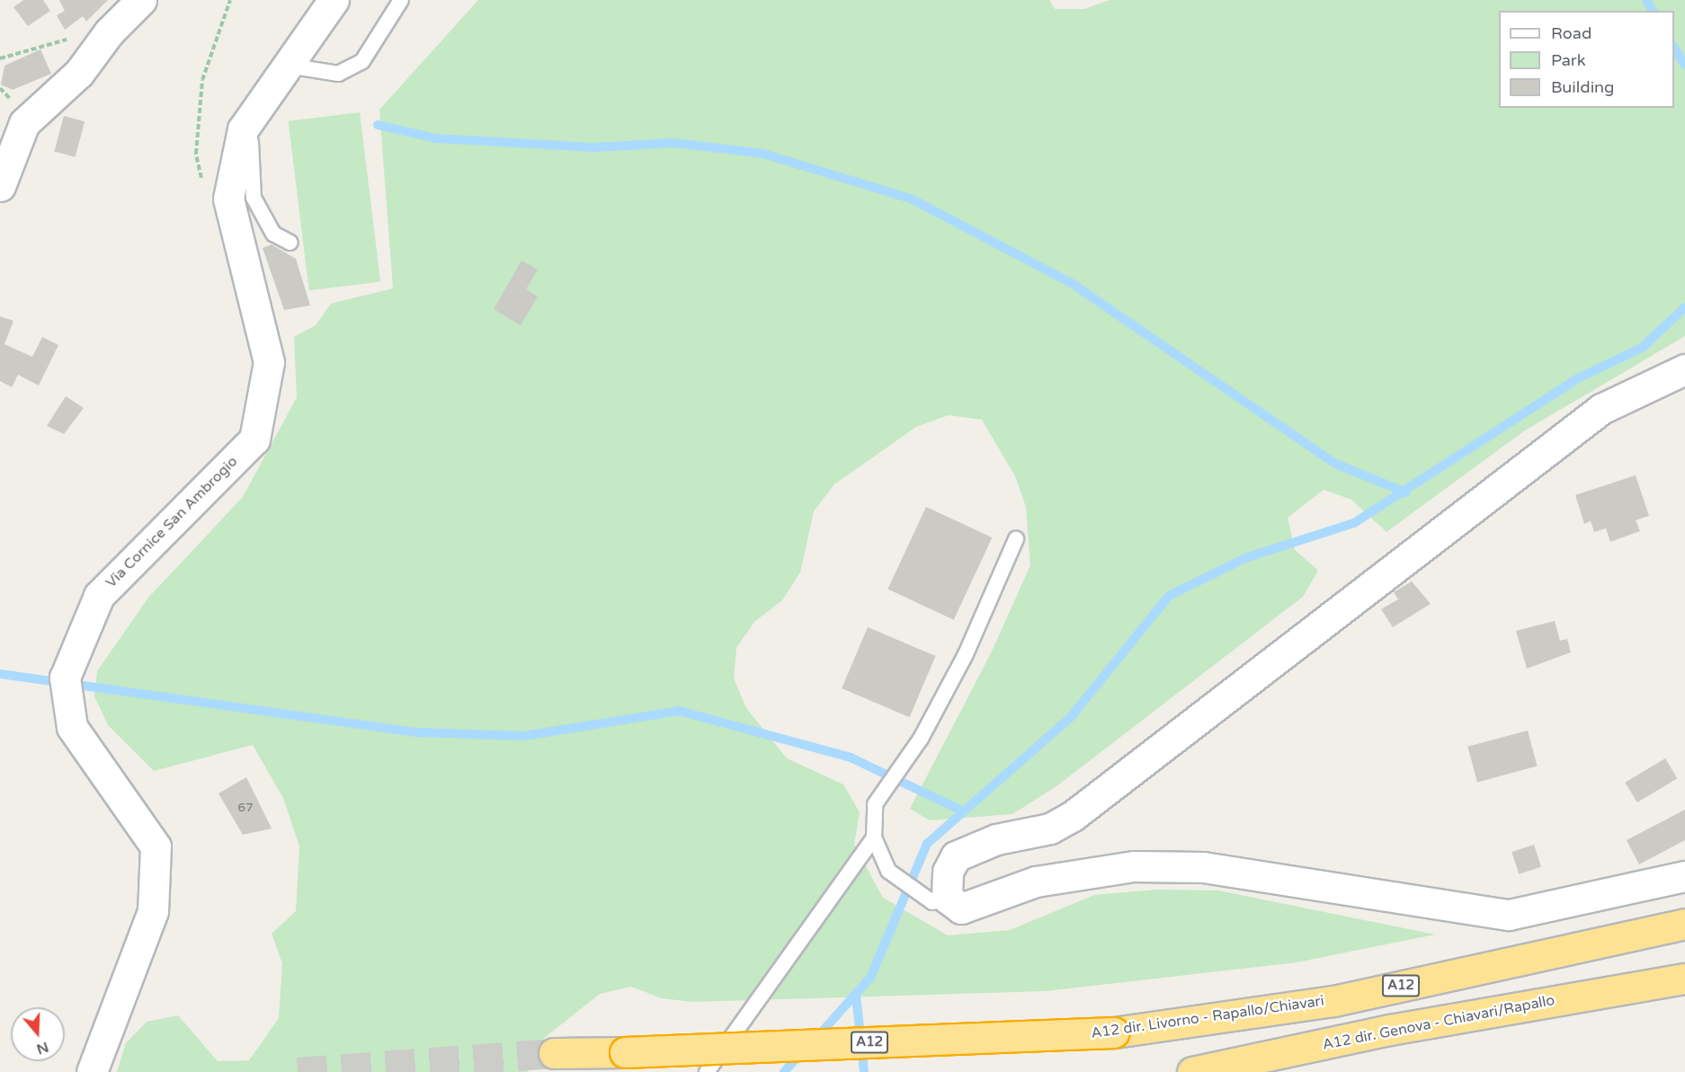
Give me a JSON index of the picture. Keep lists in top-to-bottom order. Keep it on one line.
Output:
{"streets":{"highway":["A12","A12 dir. Livorno - Rapallo/Chiavari","A12 dir. Genova - Chiavari/Rapallo"],"street":["Via Cornice San Ambrogio"]},"house_numbers":["67"],"legend":["Road","Park","Building"],"north":"bottom"}
